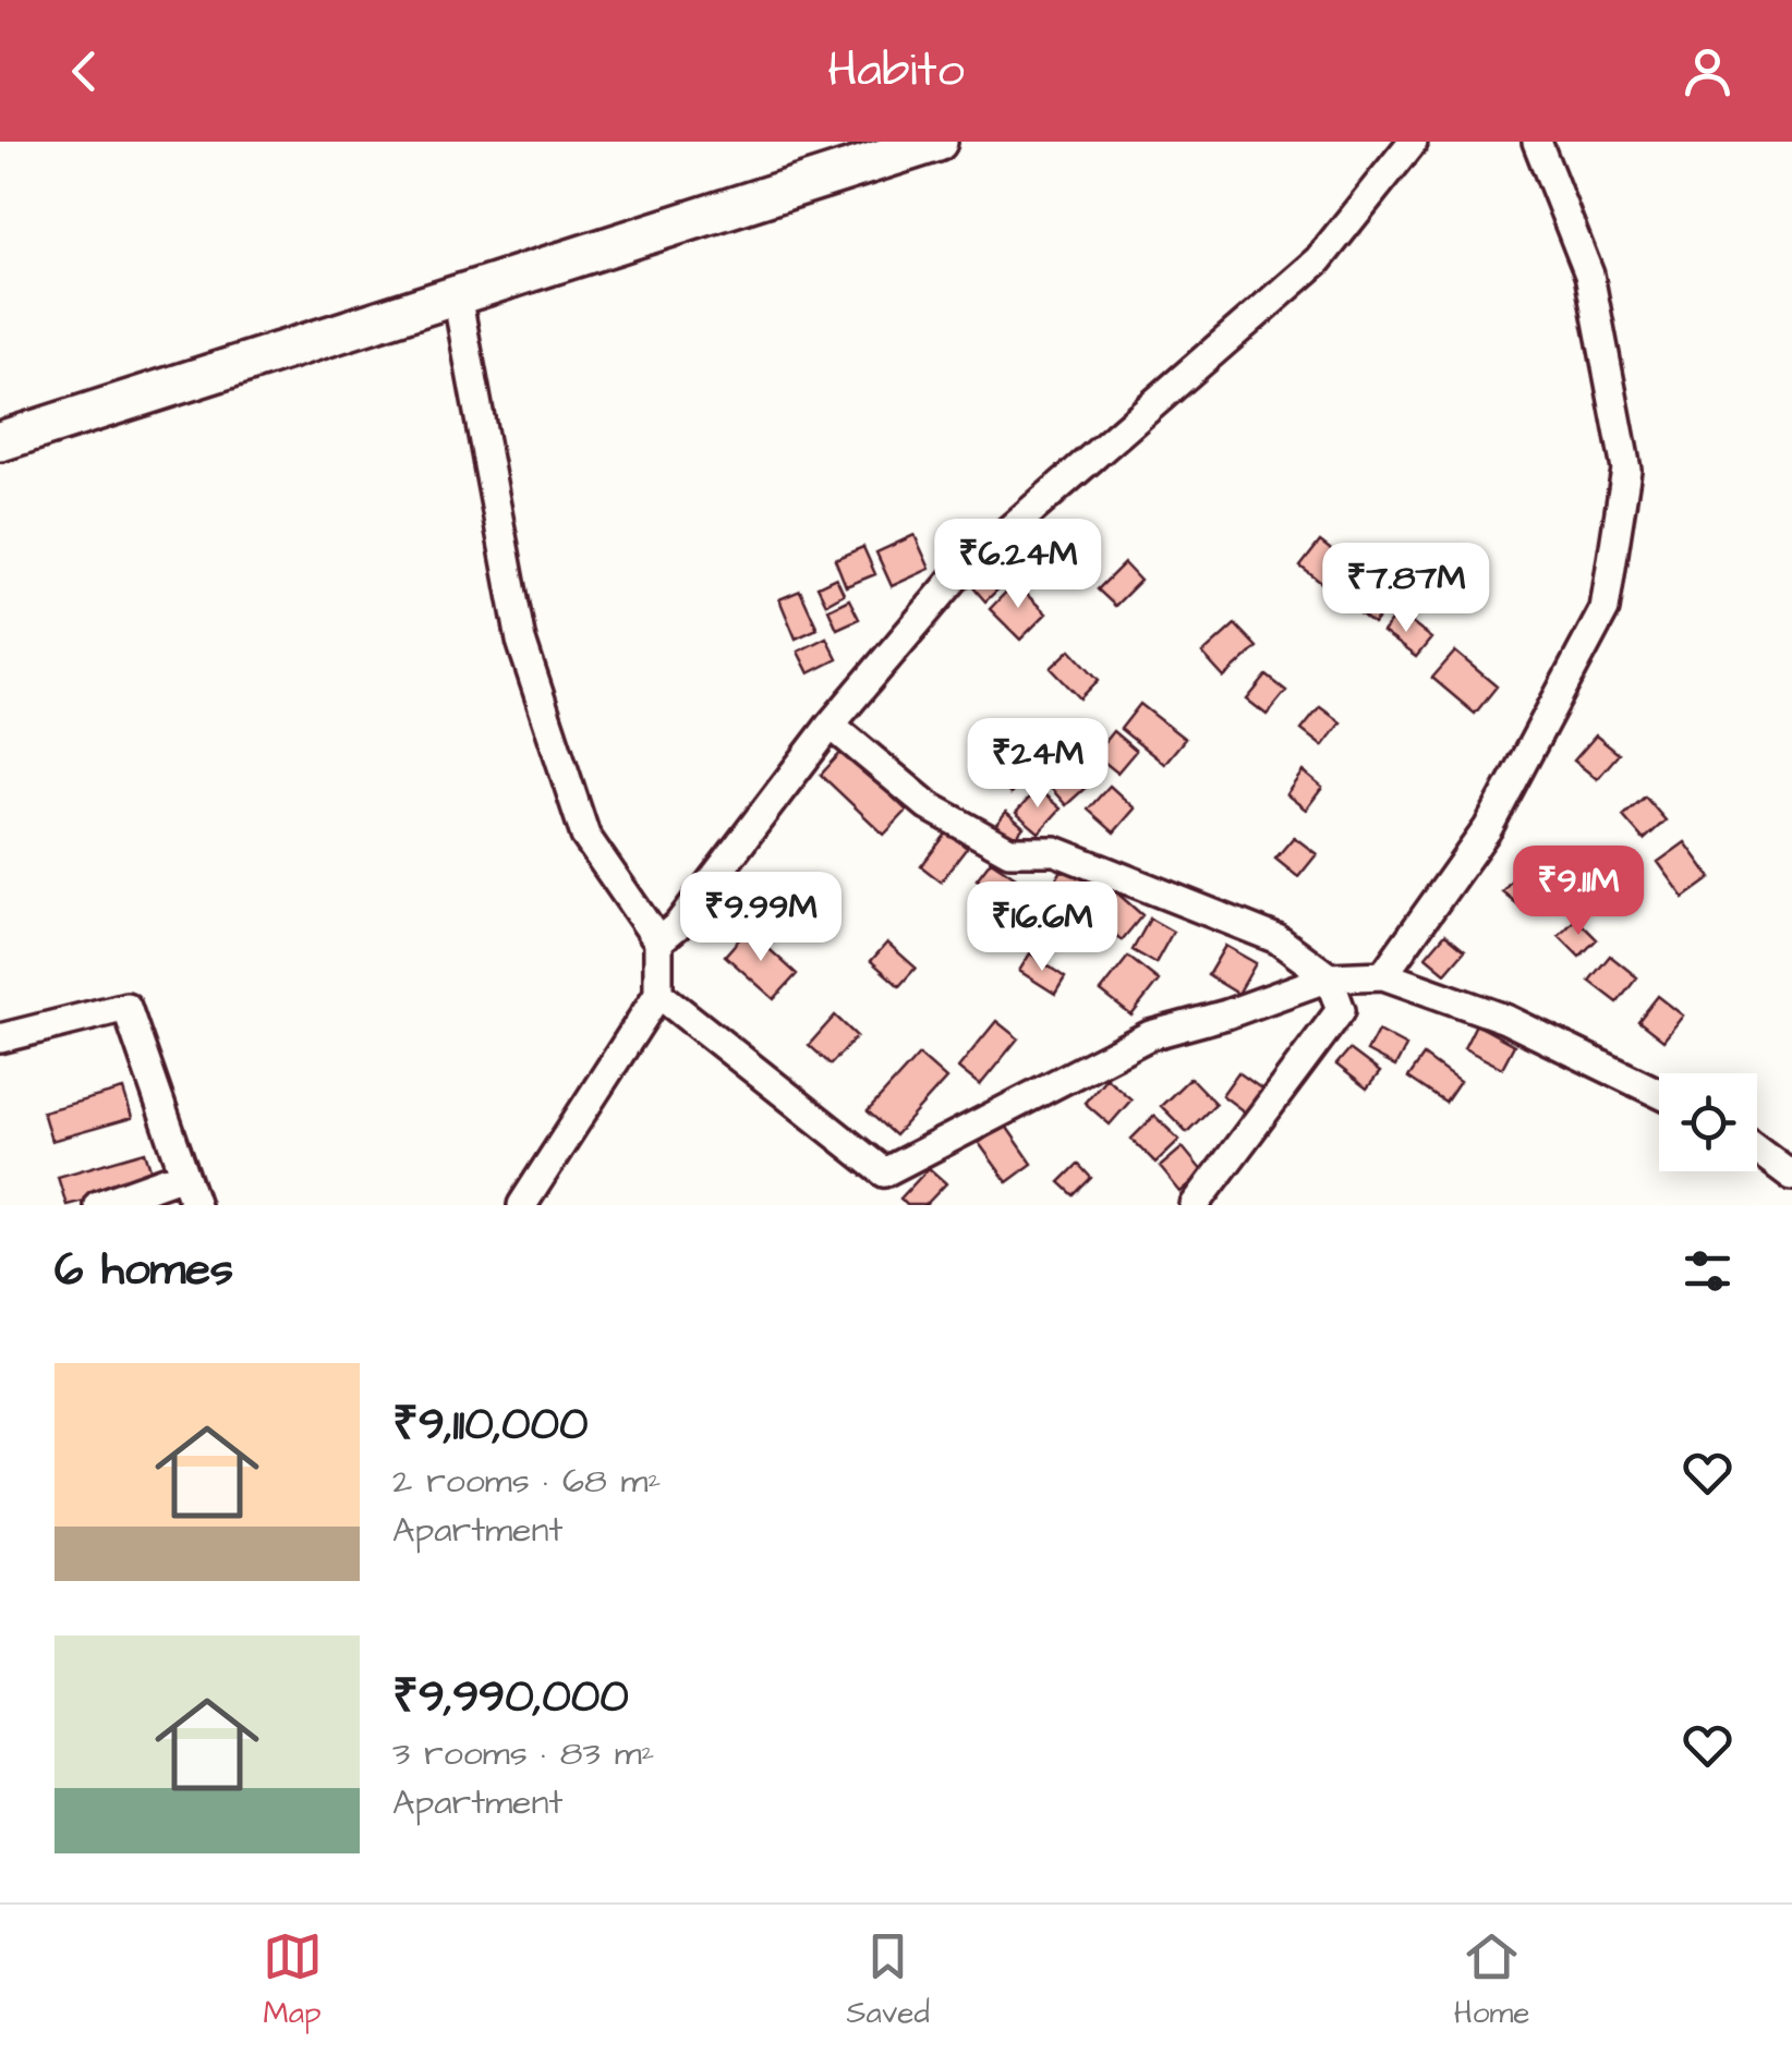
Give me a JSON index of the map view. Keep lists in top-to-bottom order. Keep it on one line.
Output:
{"page":{"header":"Habito","price":["₹6.24M","₹7.87M","₹24M","₹9.11M","₹9.99M","₹16.6M"],"heading":"6 homes","list":[{"name":"₹9,110,000","note":"2 rooms · 68 m² · Apartment"},{"name":"₹9,990,000","note":"3 rooms · 83 m² · Apartment"}],"tabs":["Map","Saved","Home"]}}
